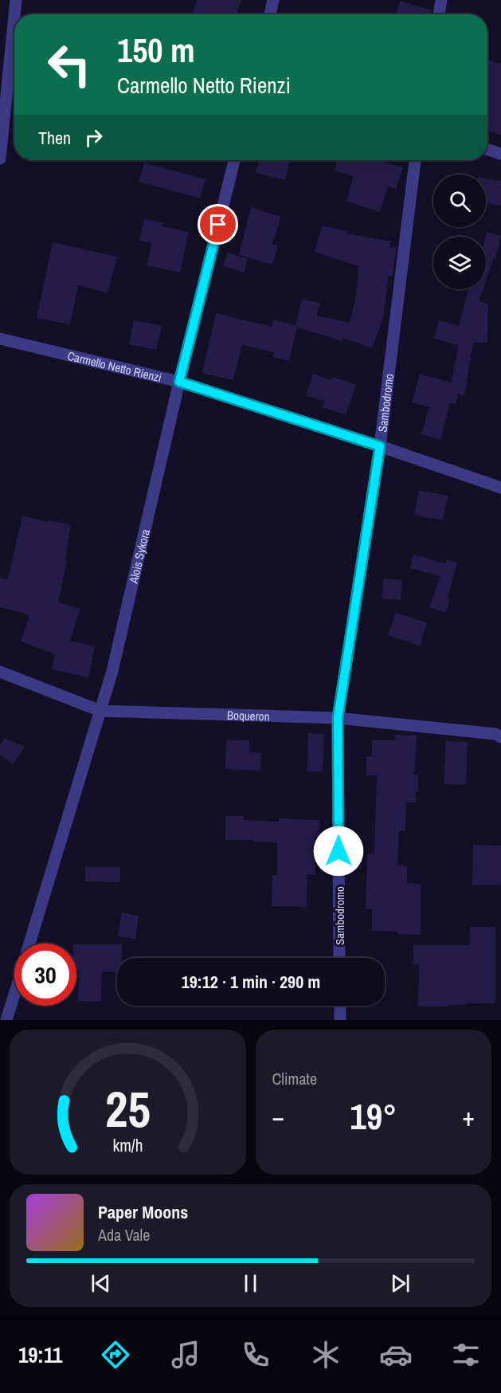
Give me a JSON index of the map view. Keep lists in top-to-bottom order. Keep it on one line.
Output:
{"streets":{"street":["Carmello Netto Rienzi","Sambodromo","Alois Sykora","Boqueron"]},"crossings":[["Carmello Netto Rienzi","Sambodromo"],["Carmello Netto Rienzi","Alois Sykora"],["Sambodromo","Boqueron"],["Alois Sykora","Boqueron"]],"page":{"turn":["150 m","Carmello Netto Rienzi"],"then":"Then","limit":"30","trip":"19:12 · 1 min · 290 m","tile":"Climate","heat":["−","19°","+"],"song":["Paper Moons","Ada Vale"],"tabs":"19:11","gauge":["25","km/h"]}}
